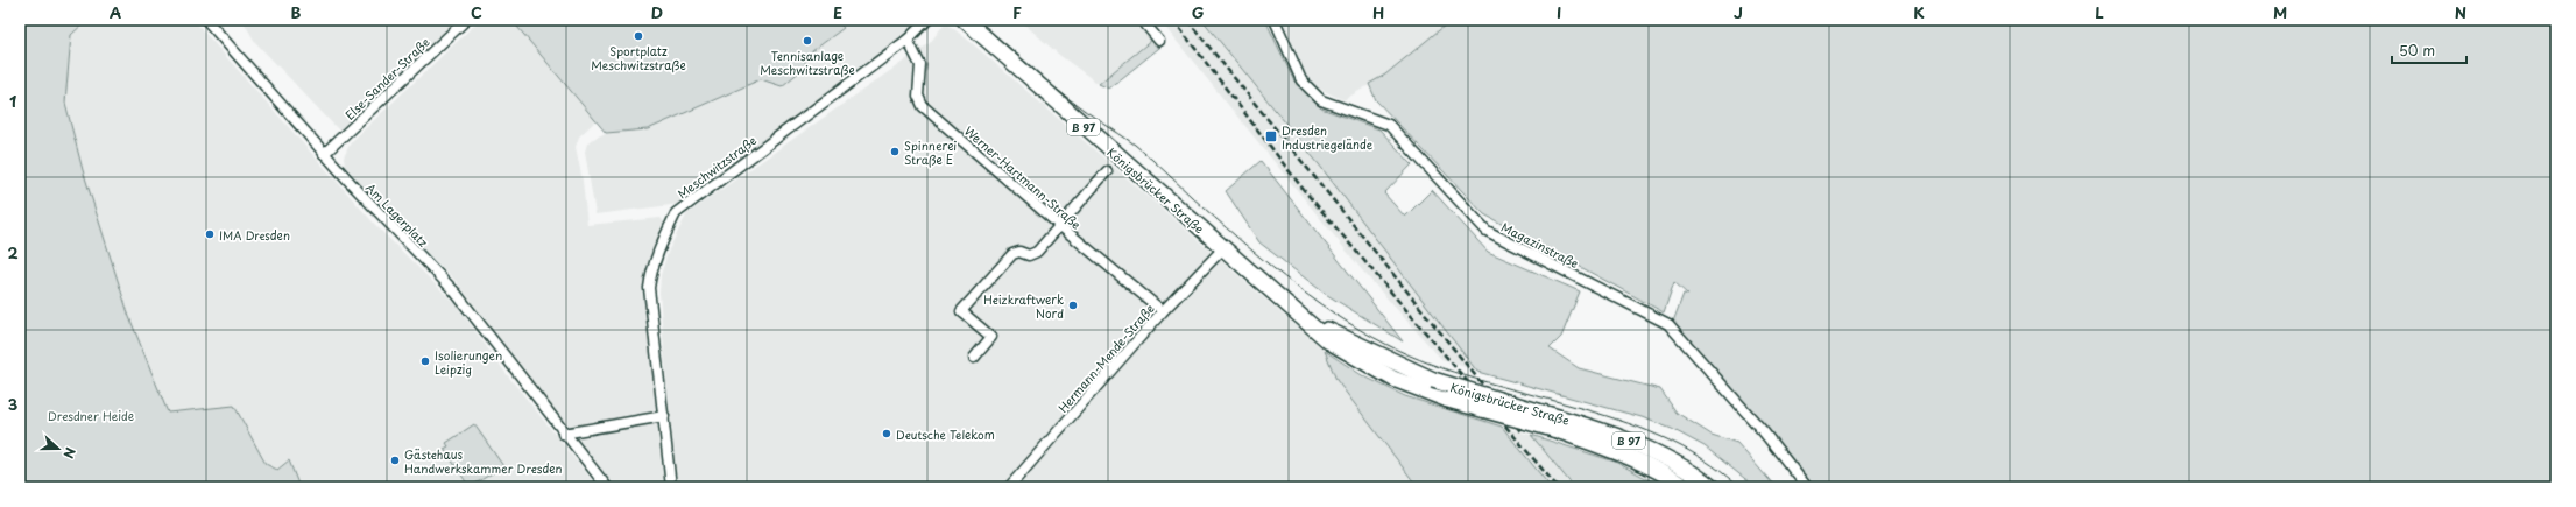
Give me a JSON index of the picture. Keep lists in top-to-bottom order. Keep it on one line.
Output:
{"streets":{"main road":["B 97","Königsbrücker Straße"],"street":["Else-Sander-Straße","Meschwitzstraße","Werner-Hartmann-Straße","Am Lagerplatz","Magazinstraße","Hermann-Mende-Straße"]},"crossings":[["Else-Sander-Straße","Am Lagerplatz"],["Meschwitzstraße","Werner-Hartmann-Straße"],["Werner-Hartmann-Straße","Hermann-Mende-Straße"],["Königsbrücker Straße","Hermann-Mende-Straße"]],"parks":["Dresdner Heide"],"places":{"other":["Sportplatz Meschwitzstraße","Tennisanlage Meschwitzstraße","Spinnerei Straße E","IMA Dresden","Heizkraftwerk Nord","Isolierungen Leipzig","Deutsche Telekom","Gästehaus Handwerkskammer Dresden"],"transit":["Dresden Industriegelände"]},"scale_bar":"50 m","north":"right","grid":{"columns":["A","B","C","D","E","F","G","H","I","J","K","L","M","N"],"rows":["1","2","3"]}}
